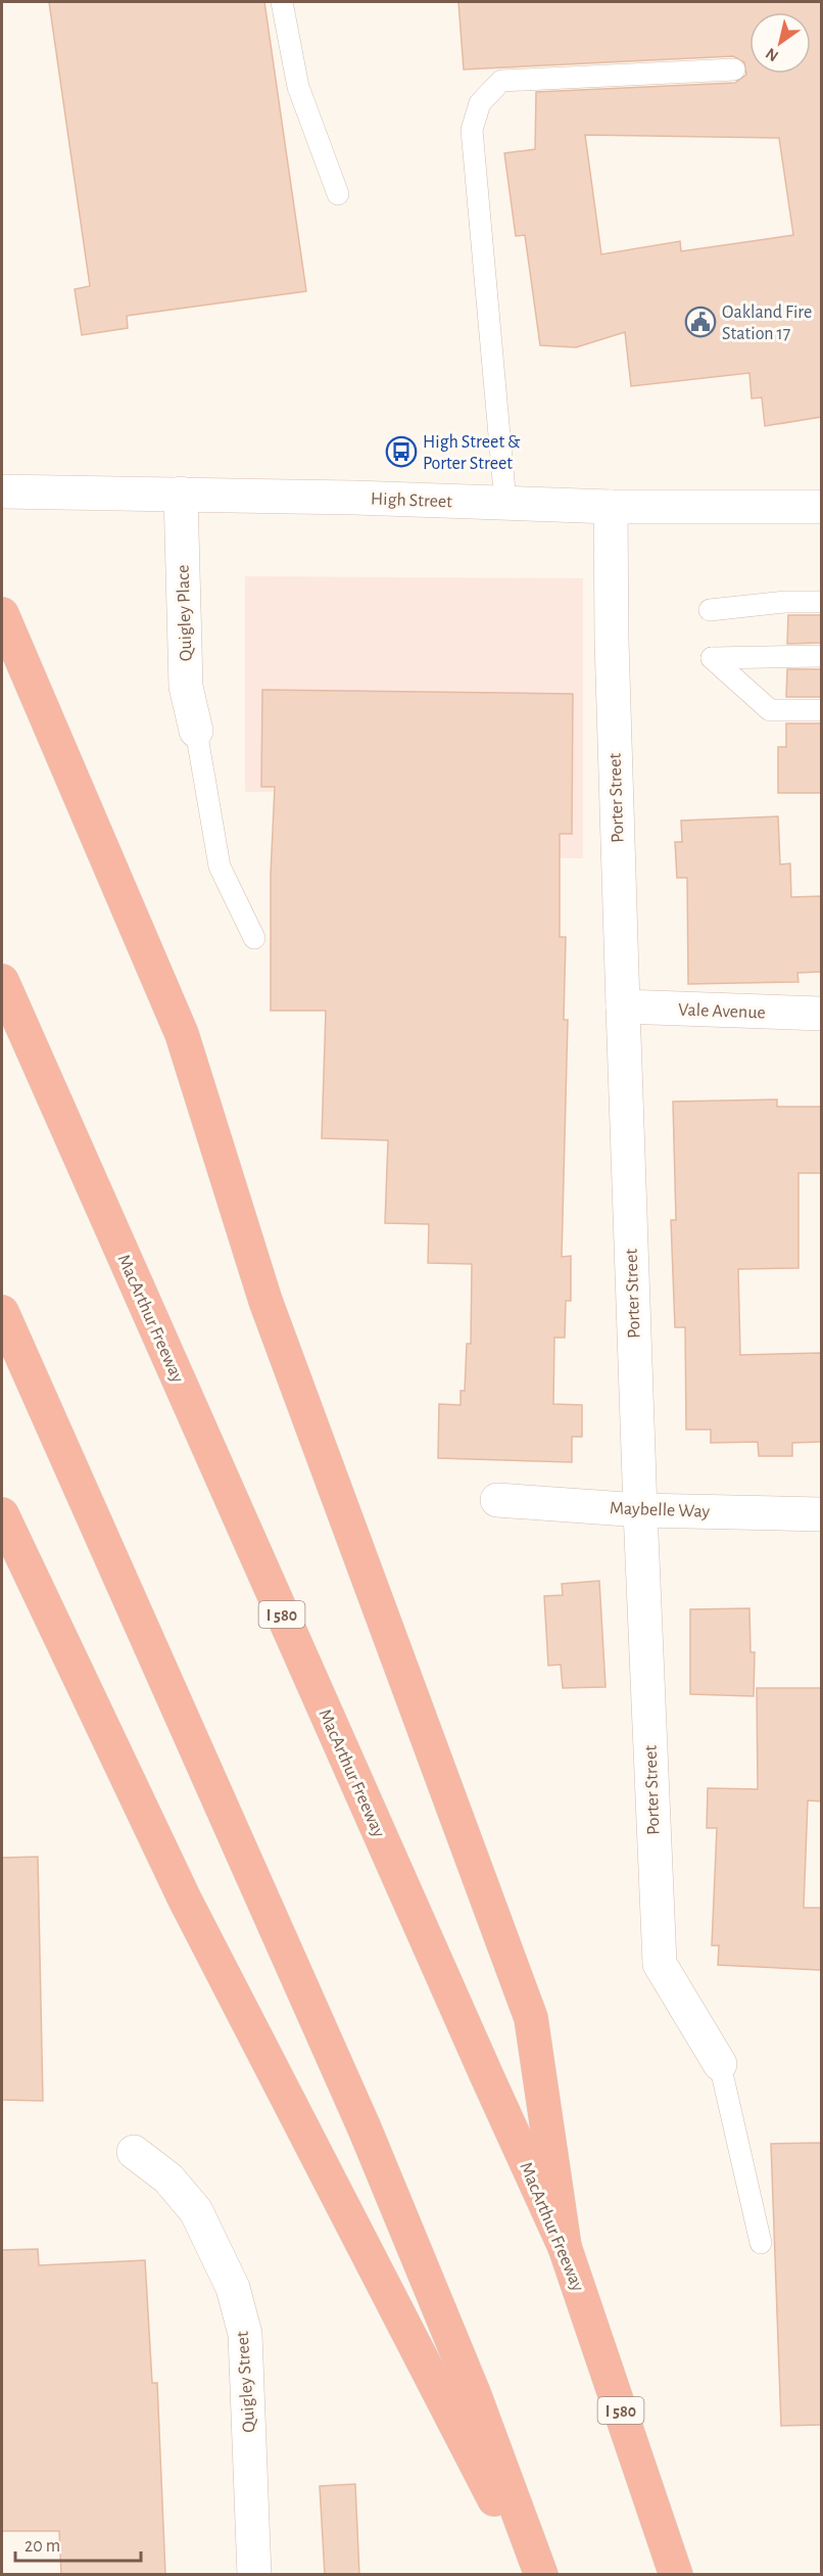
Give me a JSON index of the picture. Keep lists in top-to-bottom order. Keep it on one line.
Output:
{"streets":{"highway":["MacArthur Freeway","I 580"],"street":["High Street","Quigley Place","Porter Street","Vale Avenue","Maybelle Way","Quigley Street"]},"crossings":[["High Street","Quigley Place"],["High Street","Porter Street"],["Porter Street","Vale Avenue"],["Porter Street","Maybelle Way"]],"places":{"public building":["Oakland Fire Station 17"],"bus stop":["High Street & Porter Street"]},"scale_bar":"20 m","north":"bottom left"}
